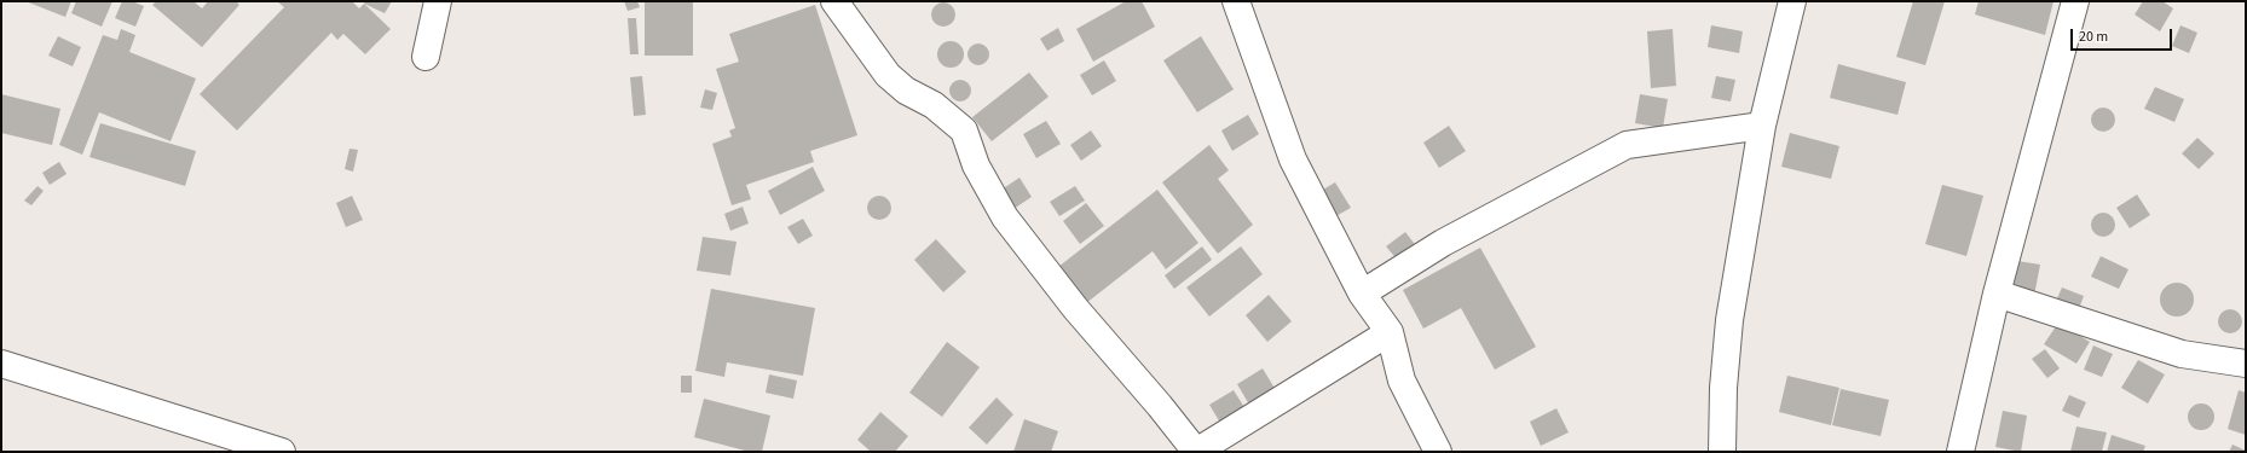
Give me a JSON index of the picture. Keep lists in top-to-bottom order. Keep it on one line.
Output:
{"scale_bar":"20 m"}
